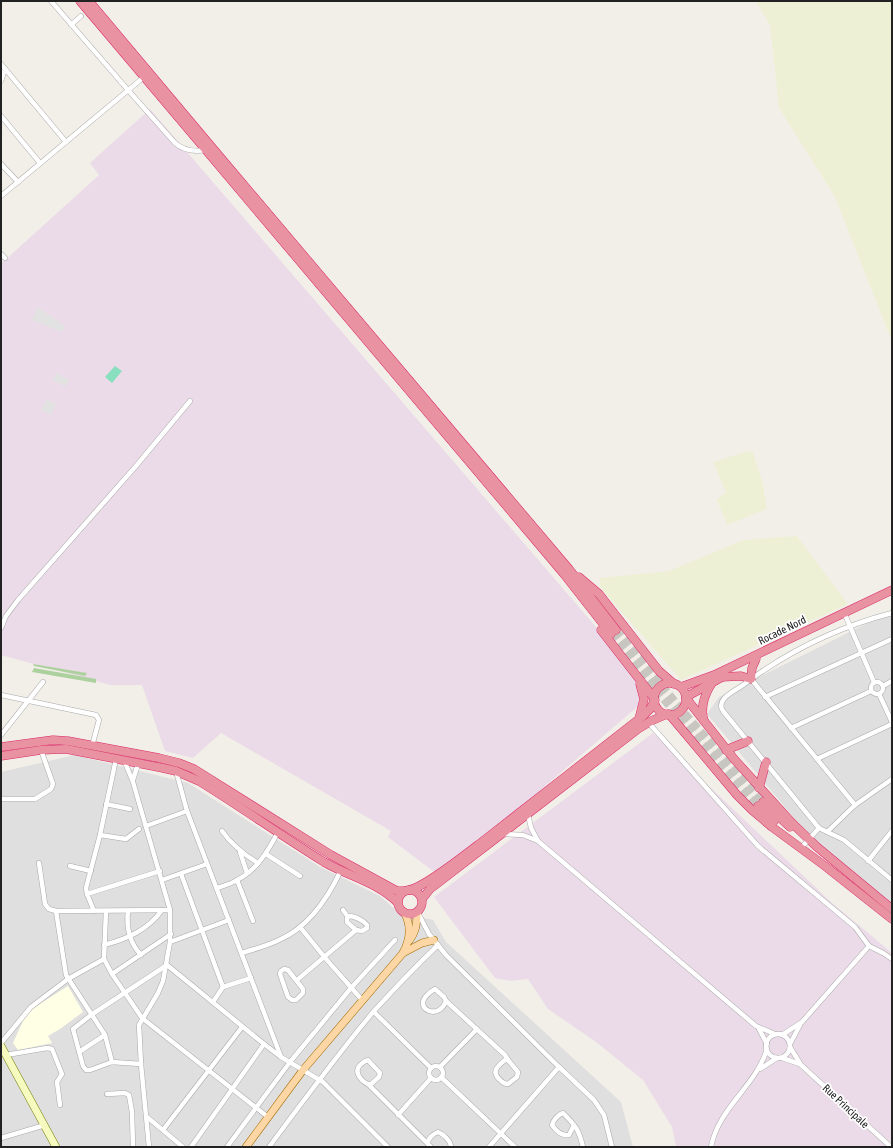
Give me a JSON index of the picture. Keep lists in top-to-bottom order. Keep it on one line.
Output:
{"streets":{"highway":["Rocade Nord"],"street":["Rue Principale"]}}
